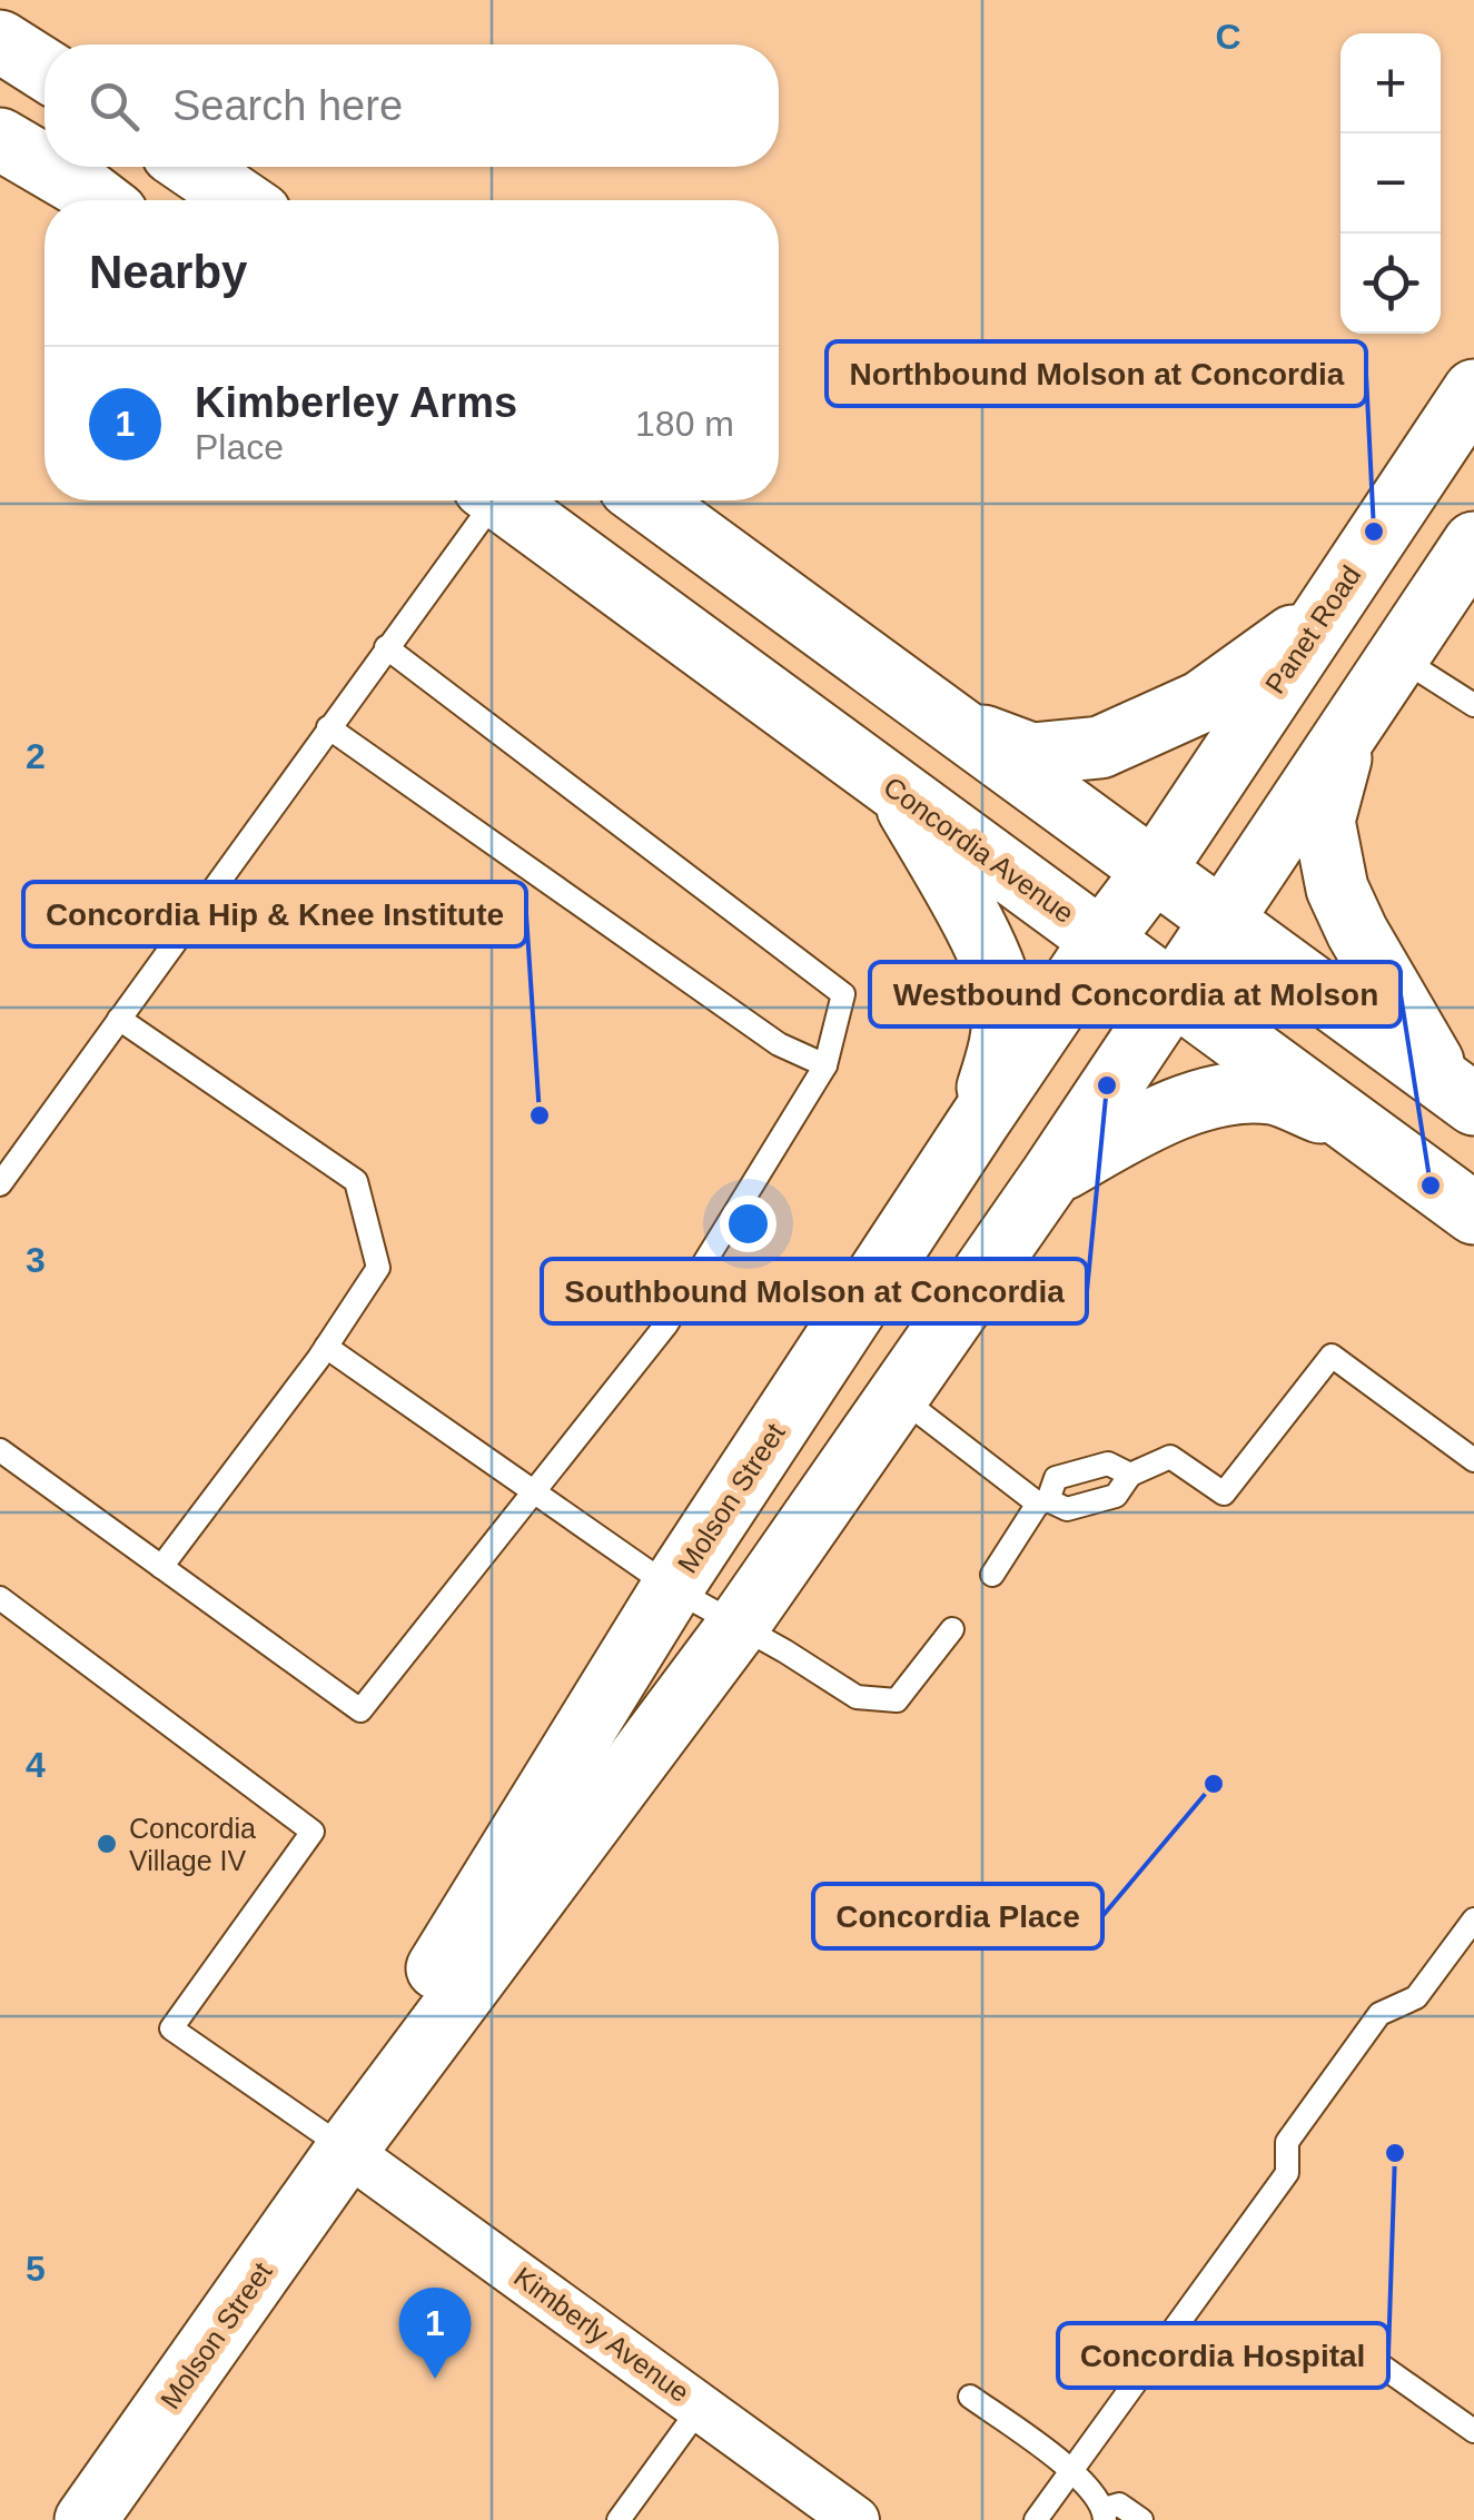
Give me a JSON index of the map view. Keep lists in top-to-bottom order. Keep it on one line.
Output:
{"streets":{"street":["Panet Road","Concordia Avenue","Molson Street","Kimberly Avenue"]},"crossings":[["Panet Road","Molson Street"],["Concordia Avenue","Molson Street"],["Molson Street","Kimberly Avenue"]],"places":["Northbound Molson at Concordia","Southbound Molson at Concordia","Concordia Hip & Knee Institute","Westbound Concordia at Molson","Concordia Place","Concordia Village IV","Concordia Hospital"],"page":{"map_buttons":["+","−"],"search":"Search here","heading":"Nearby","list":[{"mark":"1","name":"Kimberley Arms","note":"Place","value":"180 m"}],"pins":"1"},"grid":{"columns":["C"],"rows":["2","3","4","5"]}}
